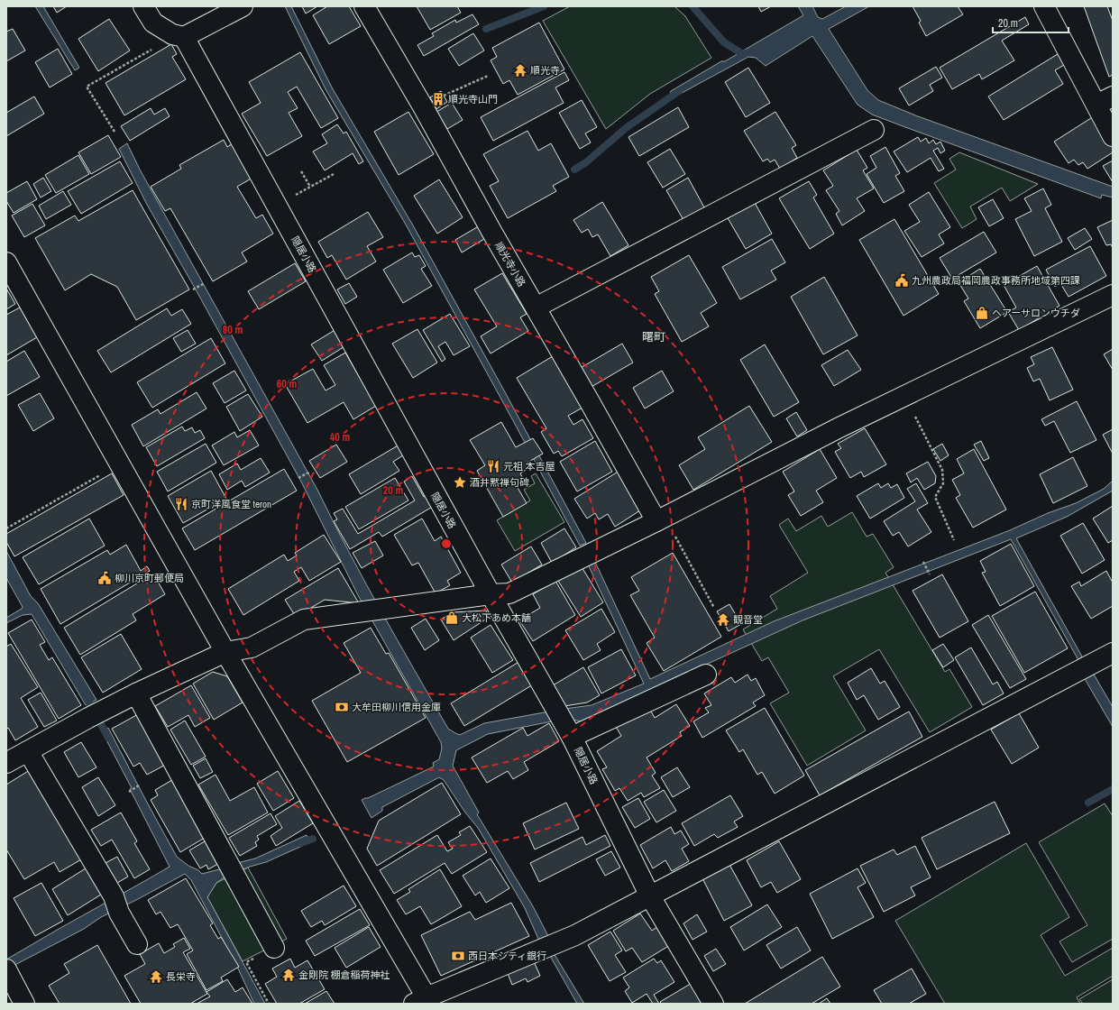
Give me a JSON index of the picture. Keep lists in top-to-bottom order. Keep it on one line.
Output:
{"streets":{"street":["隠居小路","順光寺小路"]},"districts":["曙町"],"places":{"temple":["順光寺","観音堂","金剛院 棚倉稲荷神社","長栄寺"],"building":["順光寺山門"],"public building":["九州農政局福岡農政事務所地域第四課","柳川京町郵便局"],"shop":["ヘアーサロンウチダ","大松下あめ本舗"],"restaurant":["元祖 本吉屋","京町洋風食堂 teron"],"place":["酒井黙禅句碑"],"bank":["大牟田柳川信用金庫","西日本シティ銀行"]},"scale_bar":"20 m","rings":["80 m","60 m","40 m","20 m"]}
